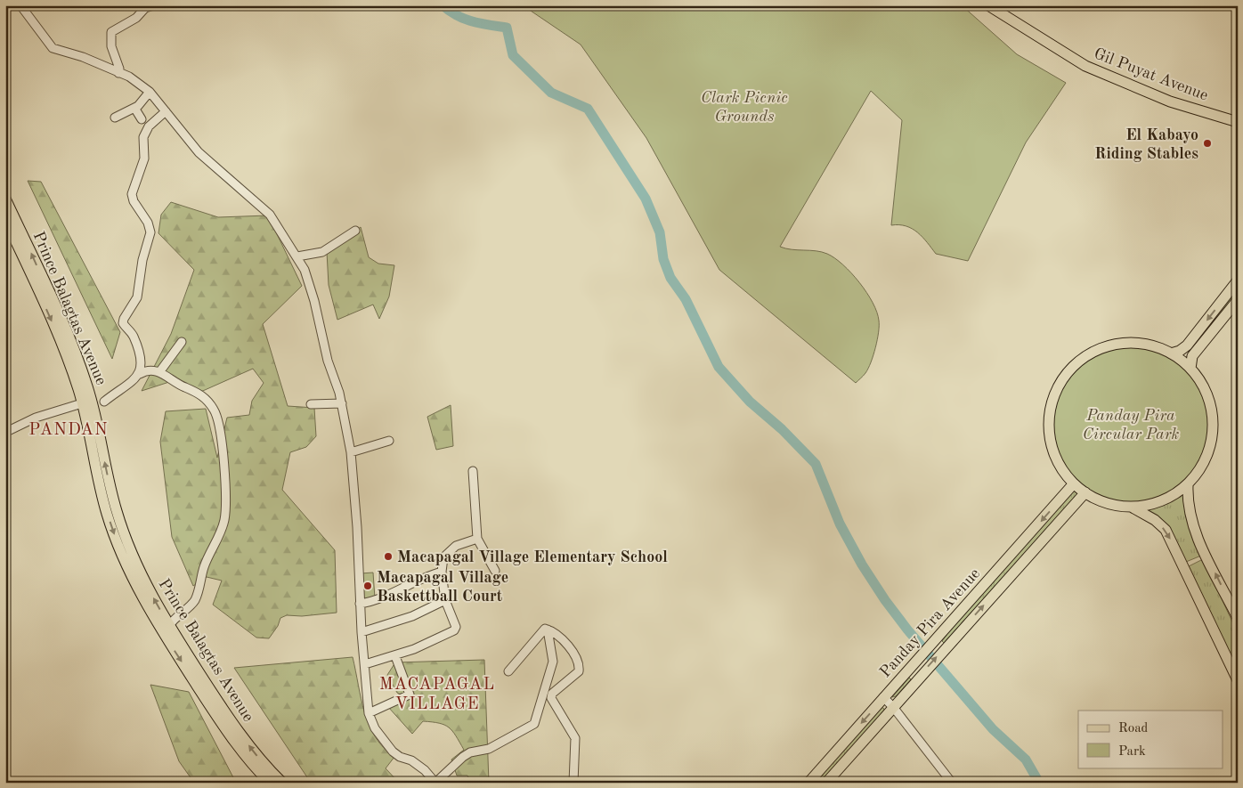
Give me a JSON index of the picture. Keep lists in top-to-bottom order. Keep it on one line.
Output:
{"streets":{"main road":["Gil Puyat Avenue","Prince Balagtas Avenue","Panday Pira Avenue"]},"districts":["PANDAN","MACAPAGAL VILLAGE"],"parks":["Clark Picnic Grounds","Panday Pira Circular Park"],"places":["El Kabayo Riding Stables","Macapagal Village Elementary School","Macapagal Village Baskettball Court"],"legend":["Road","Park"]}
